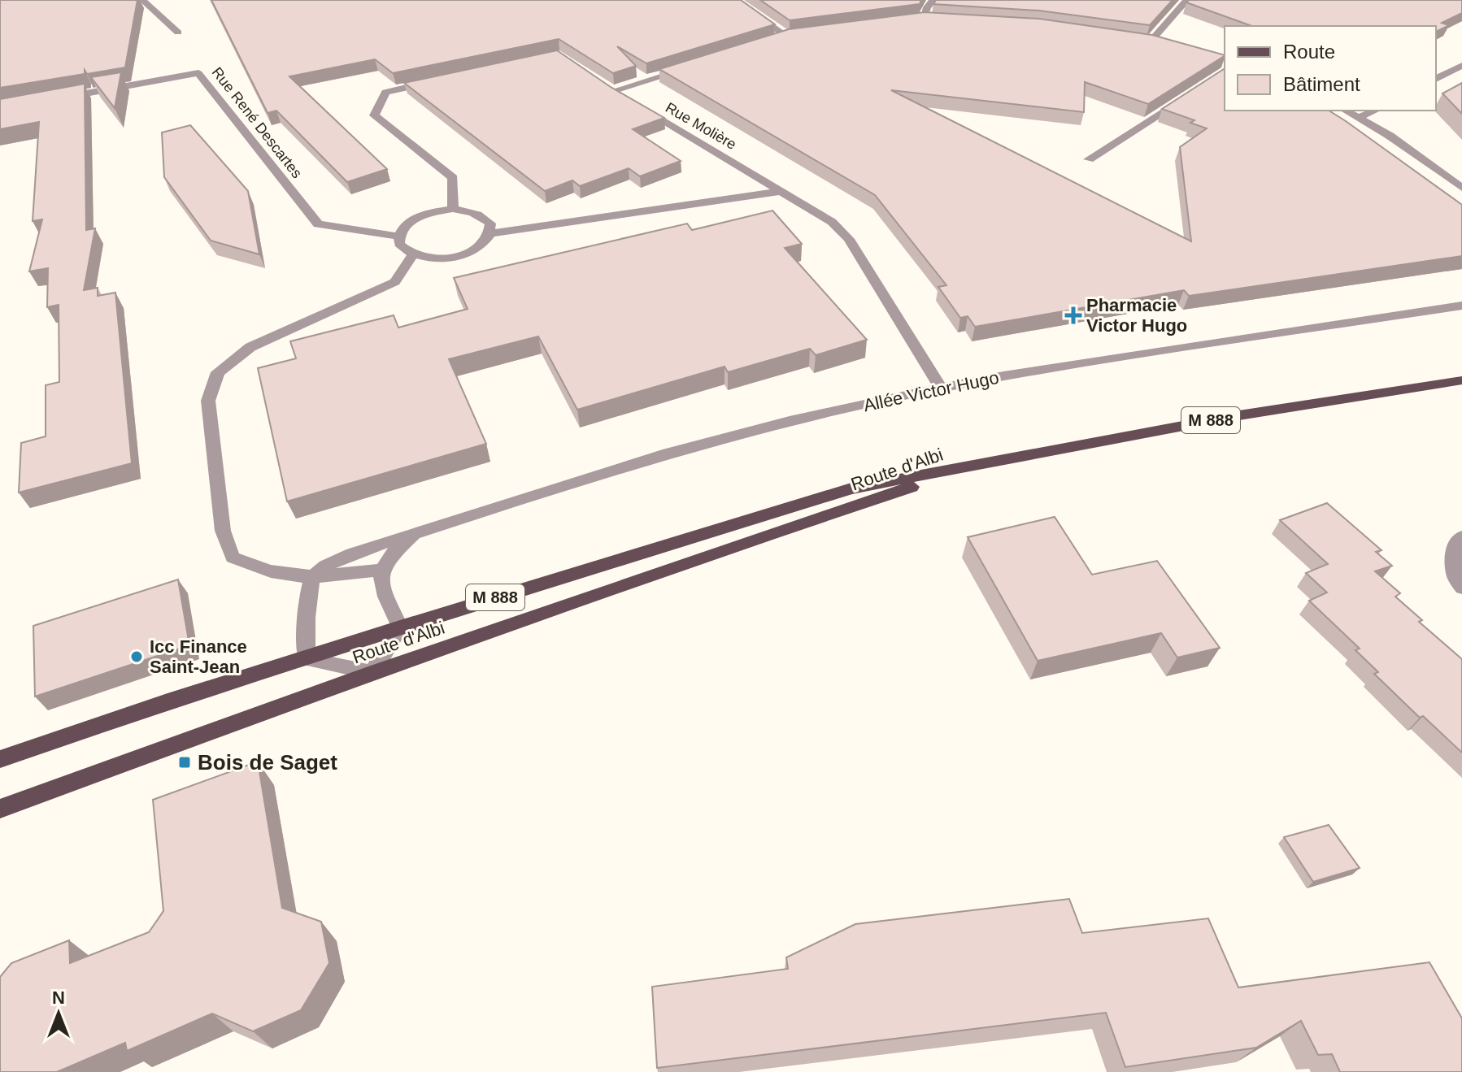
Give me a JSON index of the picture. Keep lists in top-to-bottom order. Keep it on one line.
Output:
{"streets":{"main road":["M 888","Route d'Albi"],"street":["Rue René Descartes","Rue Molière","Allée Victor Hugo"]},"crossings":[["Rue Molière","Allée Victor Hugo"]],"places":{"health":["Pharmacie Victor Hugo"],"other":["Icc Finance Saint-Jean"],"transit":["Bois de Saget"]},"legend":["Route","Bâtiment"],"north":"top"}
